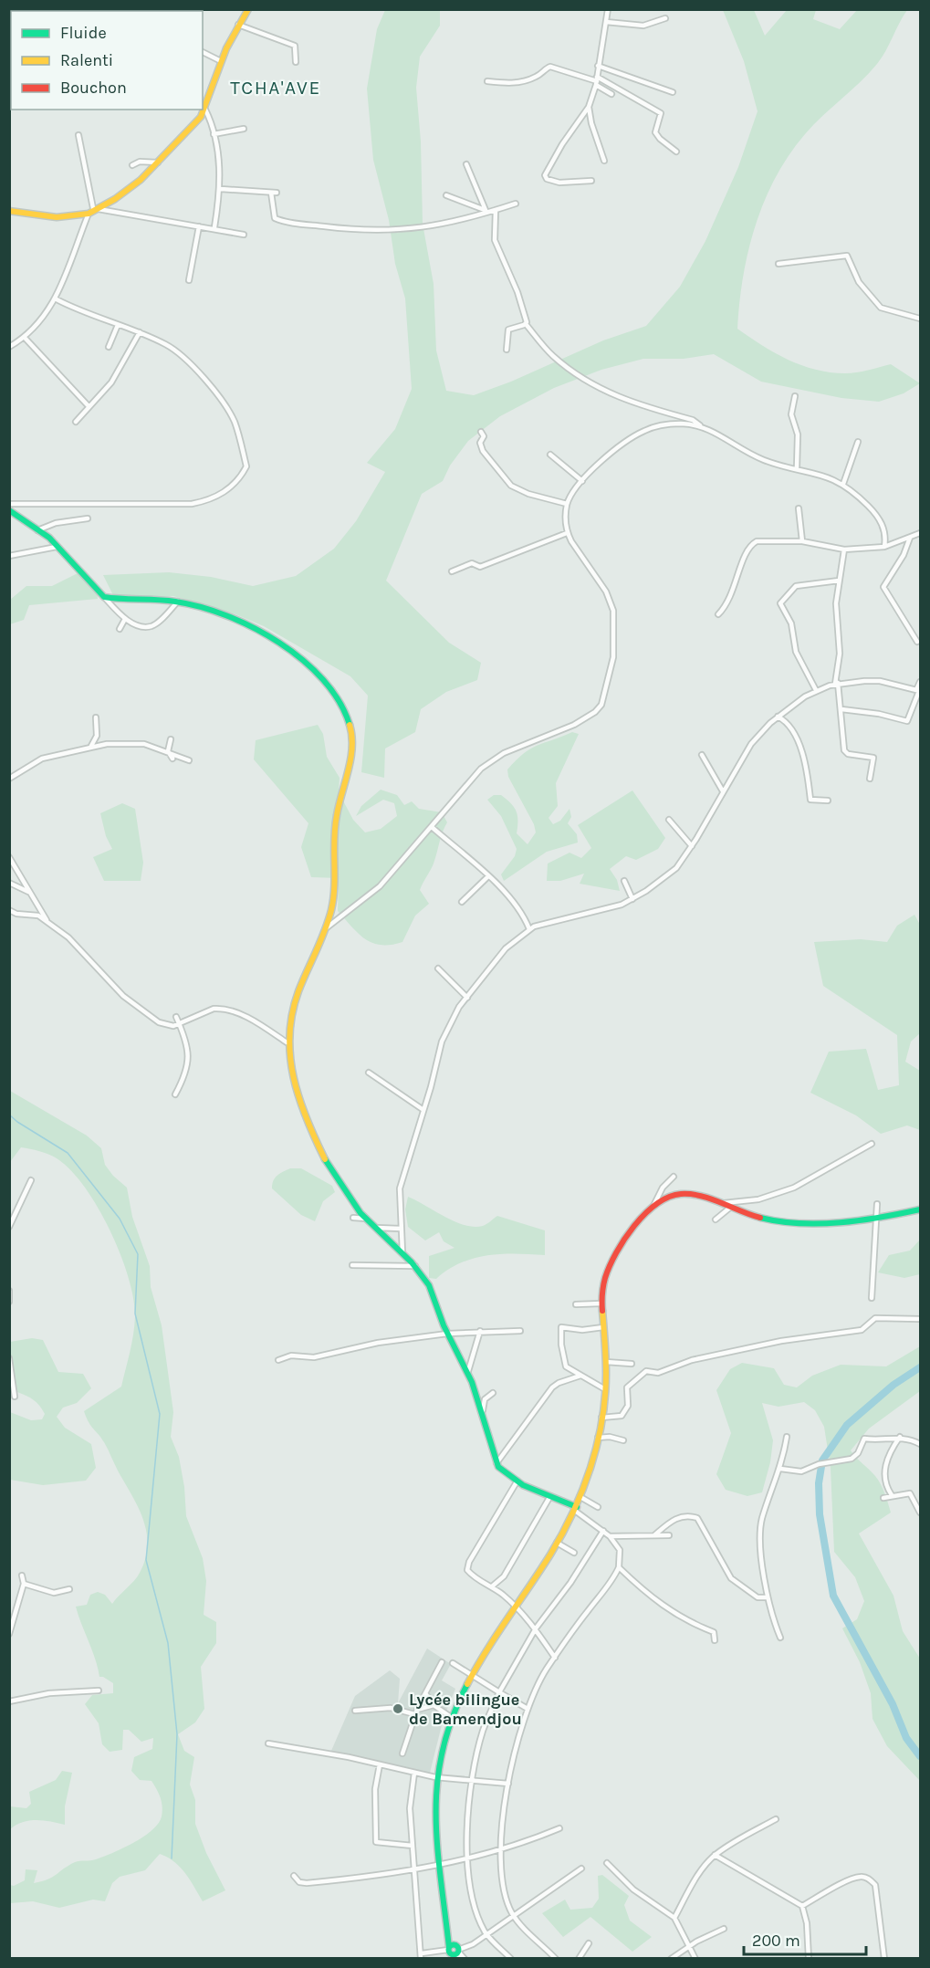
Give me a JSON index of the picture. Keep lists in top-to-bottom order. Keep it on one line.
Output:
{"districts":["TCHA'AVE"],"places":["Lycée bilingue de Bamendjou"],"legend":["Fluide","Ralenti","Bouchon"],"scale_bar":"200 m"}
